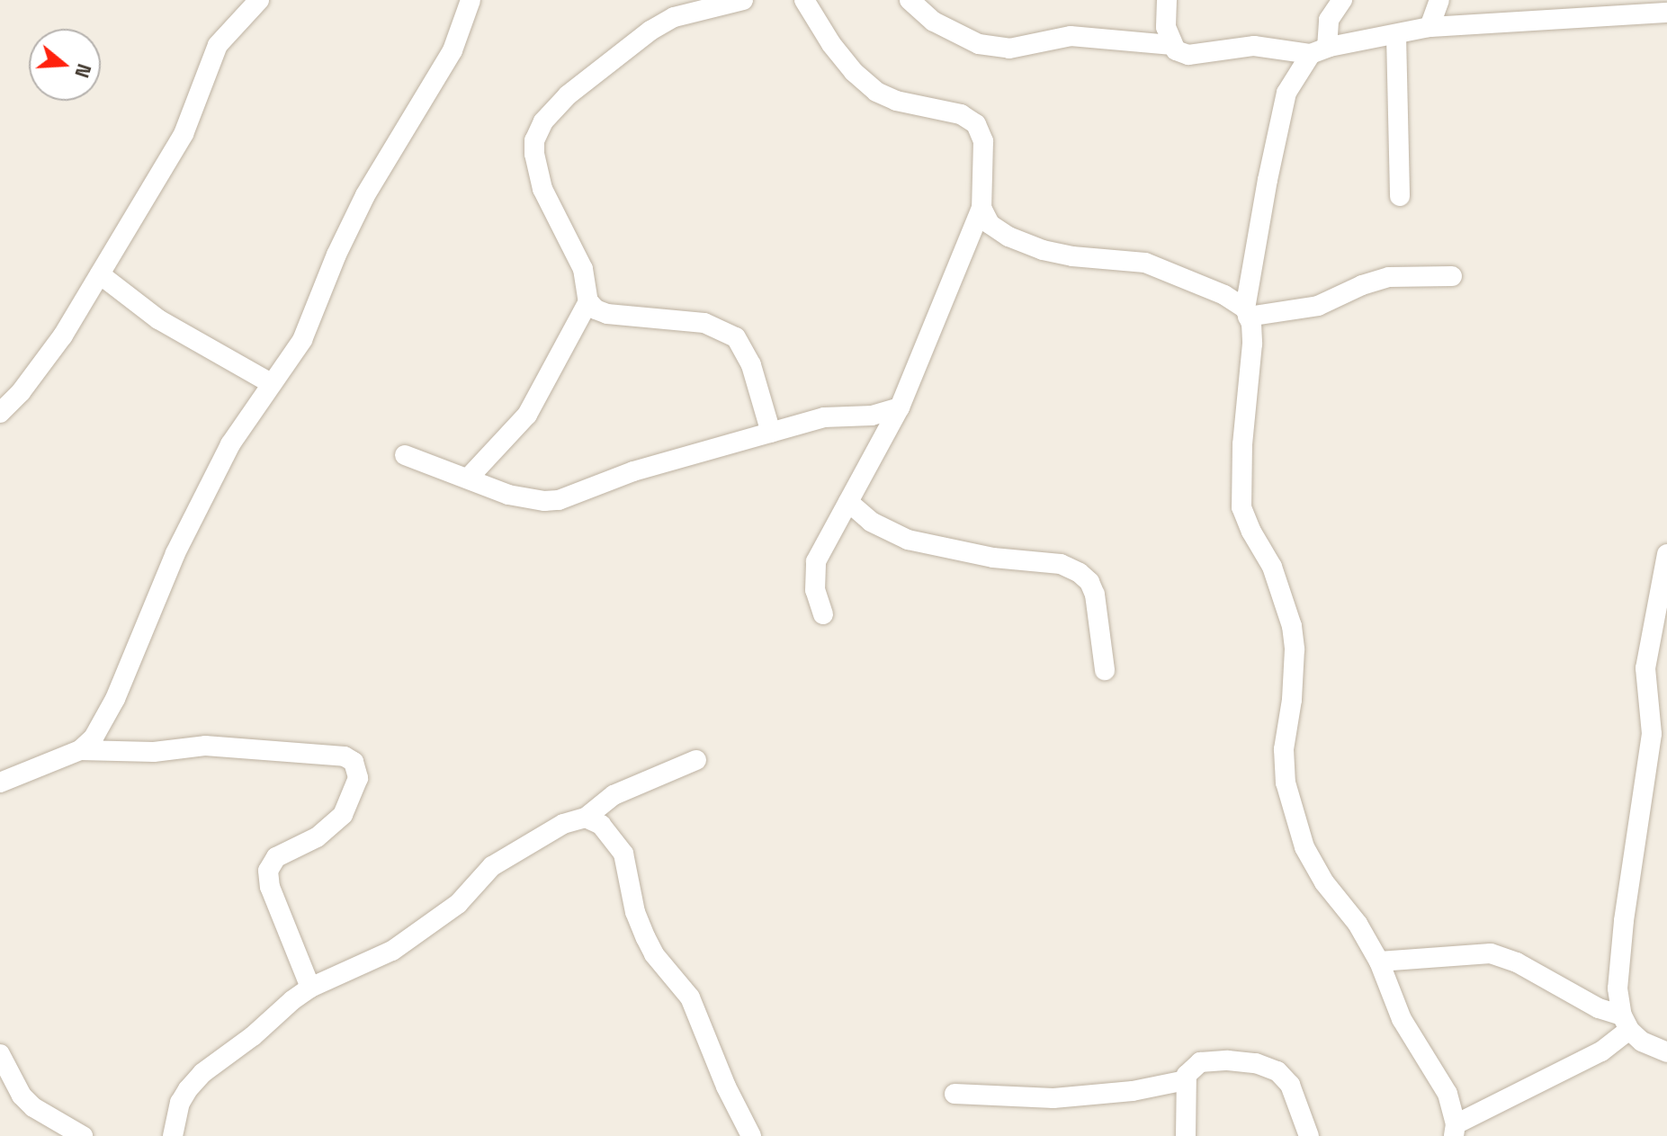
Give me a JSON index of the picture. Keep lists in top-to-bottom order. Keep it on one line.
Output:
{"north":"right"}
